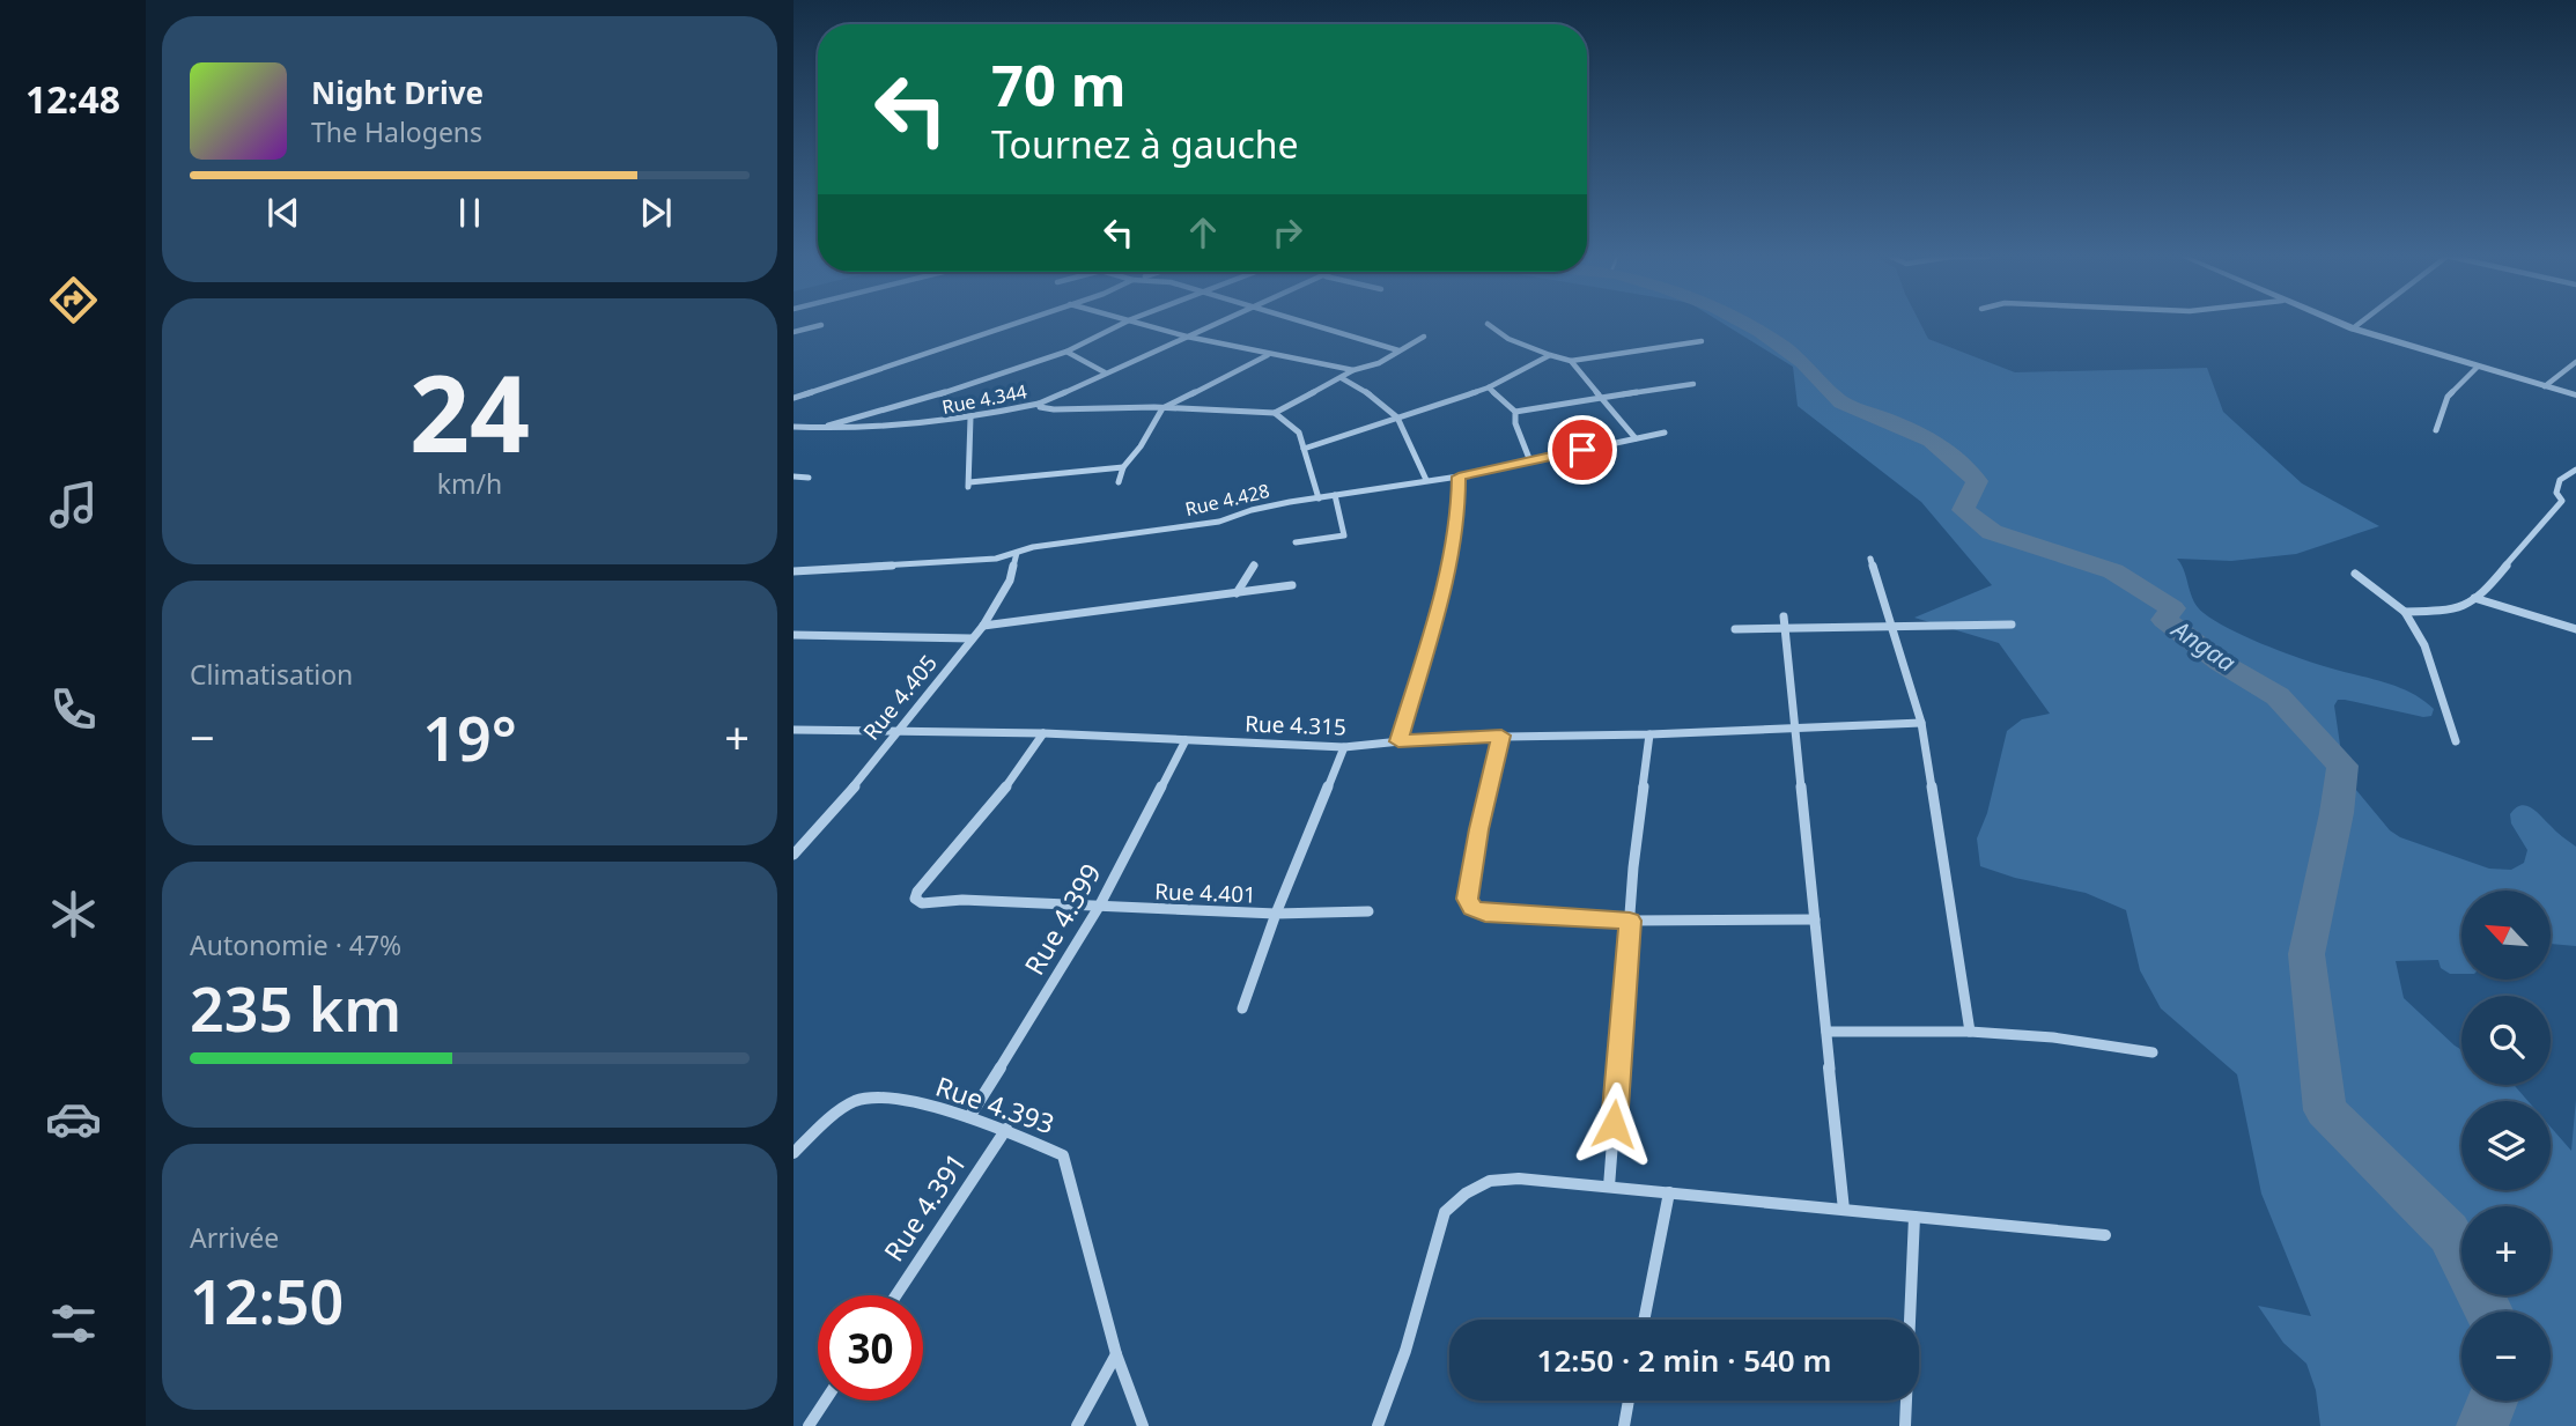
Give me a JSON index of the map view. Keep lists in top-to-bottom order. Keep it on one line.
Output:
{"streets":{"street":["Rue 4.344","Rue 4.428","Rue 4.405","Rue 4.315","Rue 4.401","Rue 4.399","Rue 4.393","Rue 4.391"]},"crossings":[["Rue 4.428","Rue 4.405"],["Rue 4.405","Rue 4.315"],["Rue 4.315","Rue 4.401"],["Rue 4.315","Rue 4.399"],["Rue 4.401","Rue 4.399"],["Rue 4.399","Rue 4.393"],["Rue 4.393","Rue 4.391"]],"water":["Angaa"],"north":"top left","page":{"tabs":"12:48","turn":["70 m","Tournez à gauche"],"song":["Night Drive","The Halogens"],"tile":[["24","km/h"],"Climatisation",["Autonomie · 47%","235 km"],["Arrivée","12:50"]],"heat":["−","19°","+"],"map_buttons":["+","−"],"limit":"30","trip":"12:50 · 2 min · 540 m"}}
